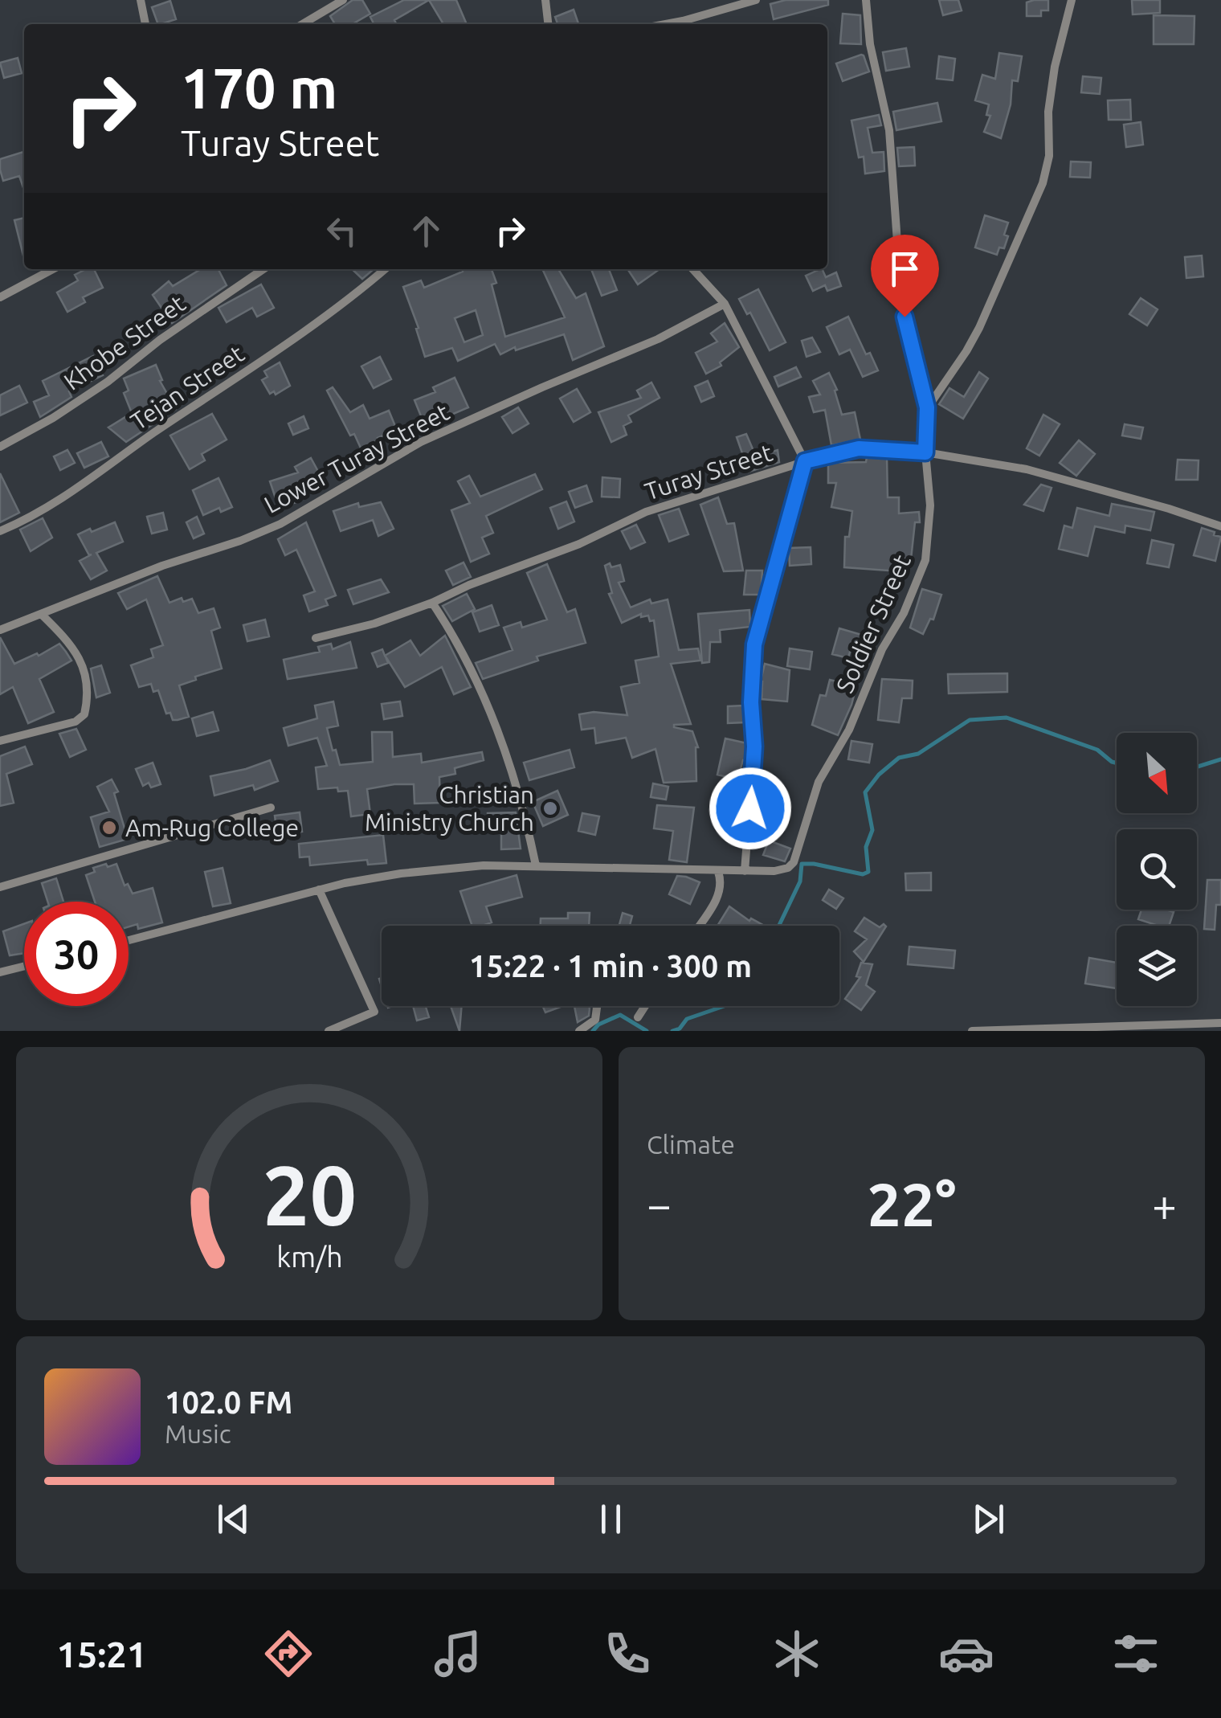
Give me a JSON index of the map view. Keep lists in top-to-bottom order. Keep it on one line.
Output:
{"streets":{"street":["Khobe Street","Tejan Street","Lower Turay Street","Turay Street","Soldier Street"]},"crossings":[["Turay Street","Soldier Street"]],"places":["Christian Ministry Church","Am-Rug College"],"north":"bottom right","page":{"turn":["170 m","Turay Street"],"limit":"30","trip":"15:22 · 1 min · 300 m","tile":"Climate","heat":["−","22°","+"],"song":["102.0 FM","Music"],"tabs":"15:21","gauge":["20","km/h"]}}
